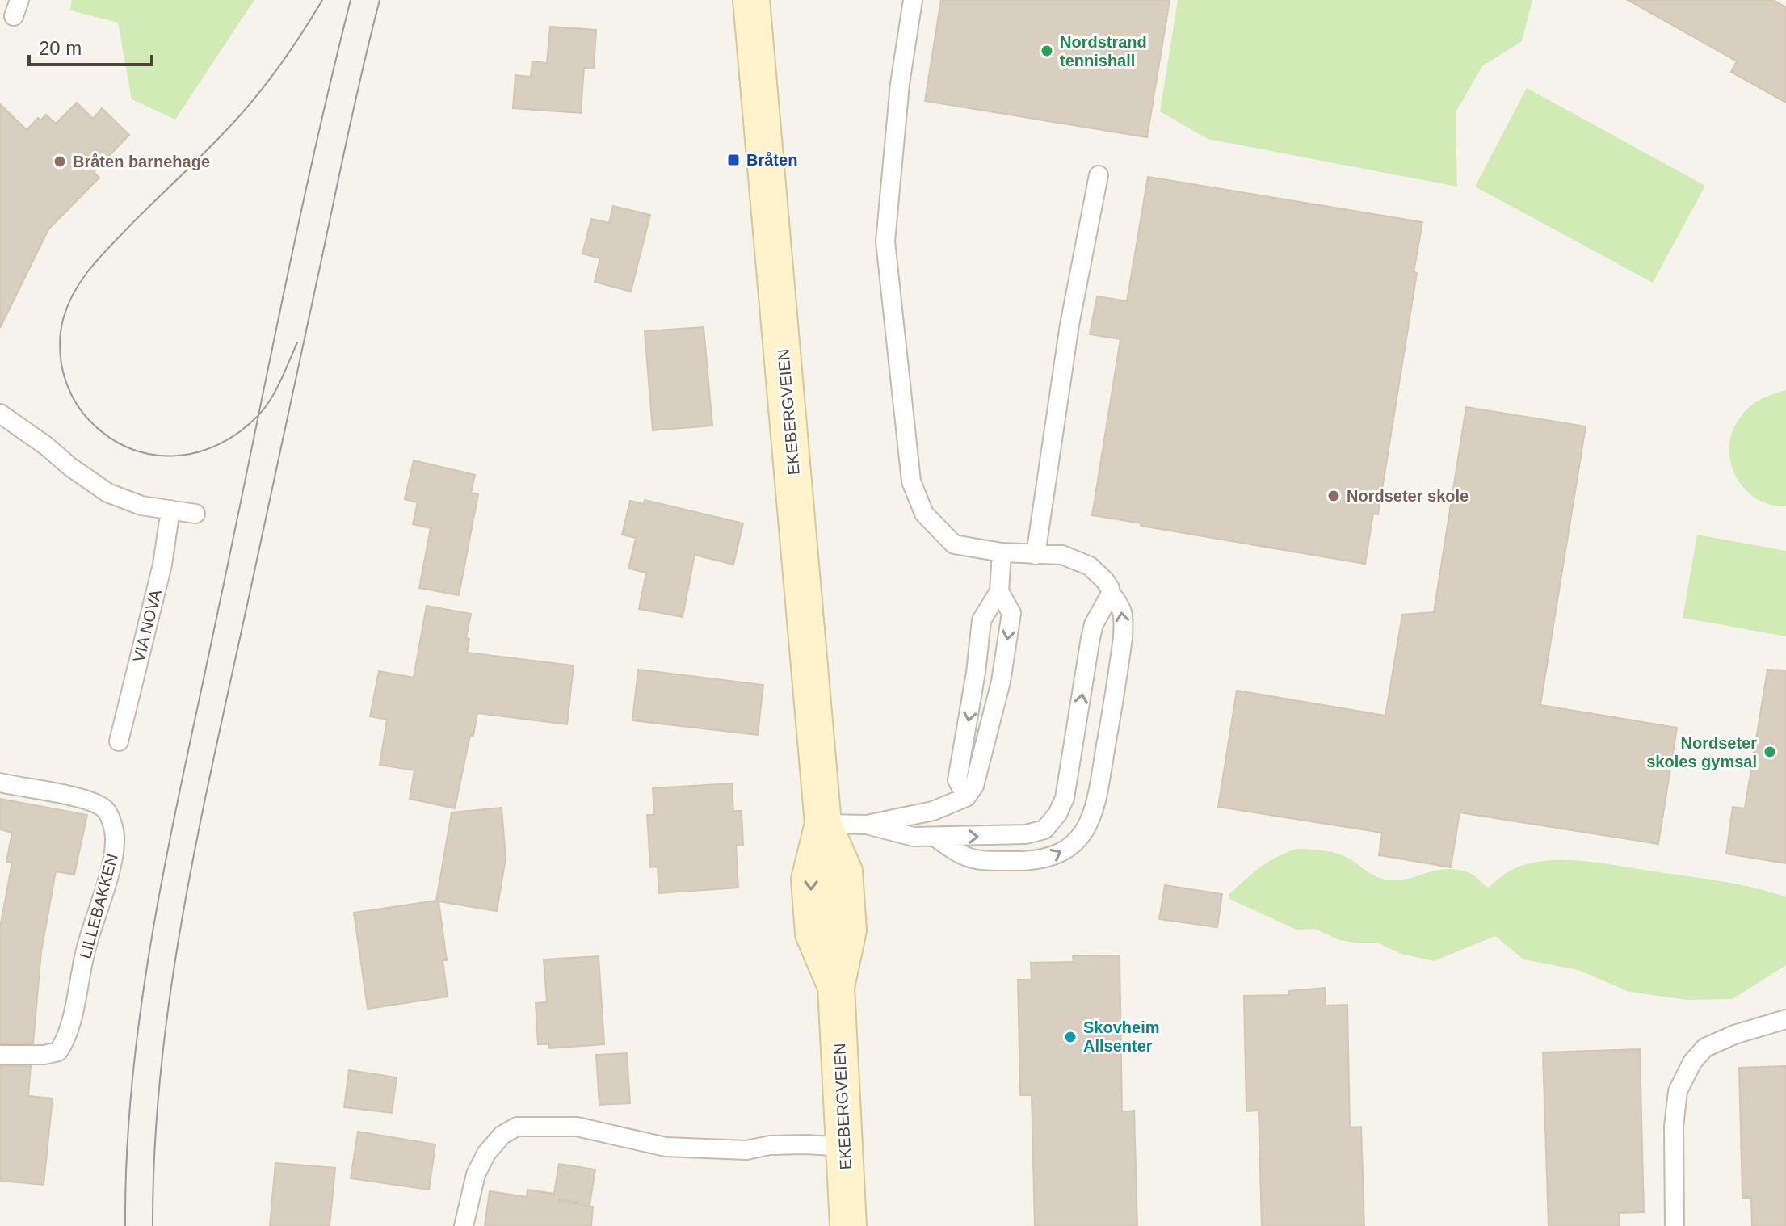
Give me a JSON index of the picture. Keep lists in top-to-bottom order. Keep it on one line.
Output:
{"streets":{"main road":["EKEBERGVEIEN"],"lane":["VIA NOVA","LILLEBAKKEN"]},"places":{"other":["Nordstrand tennishall","Bråten barnehage","Nordseter skole","Nordseter skoles gymsal","Skovheim Allsenter"],"transit":["Bråten"]},"scale_bar":"20 m"}
